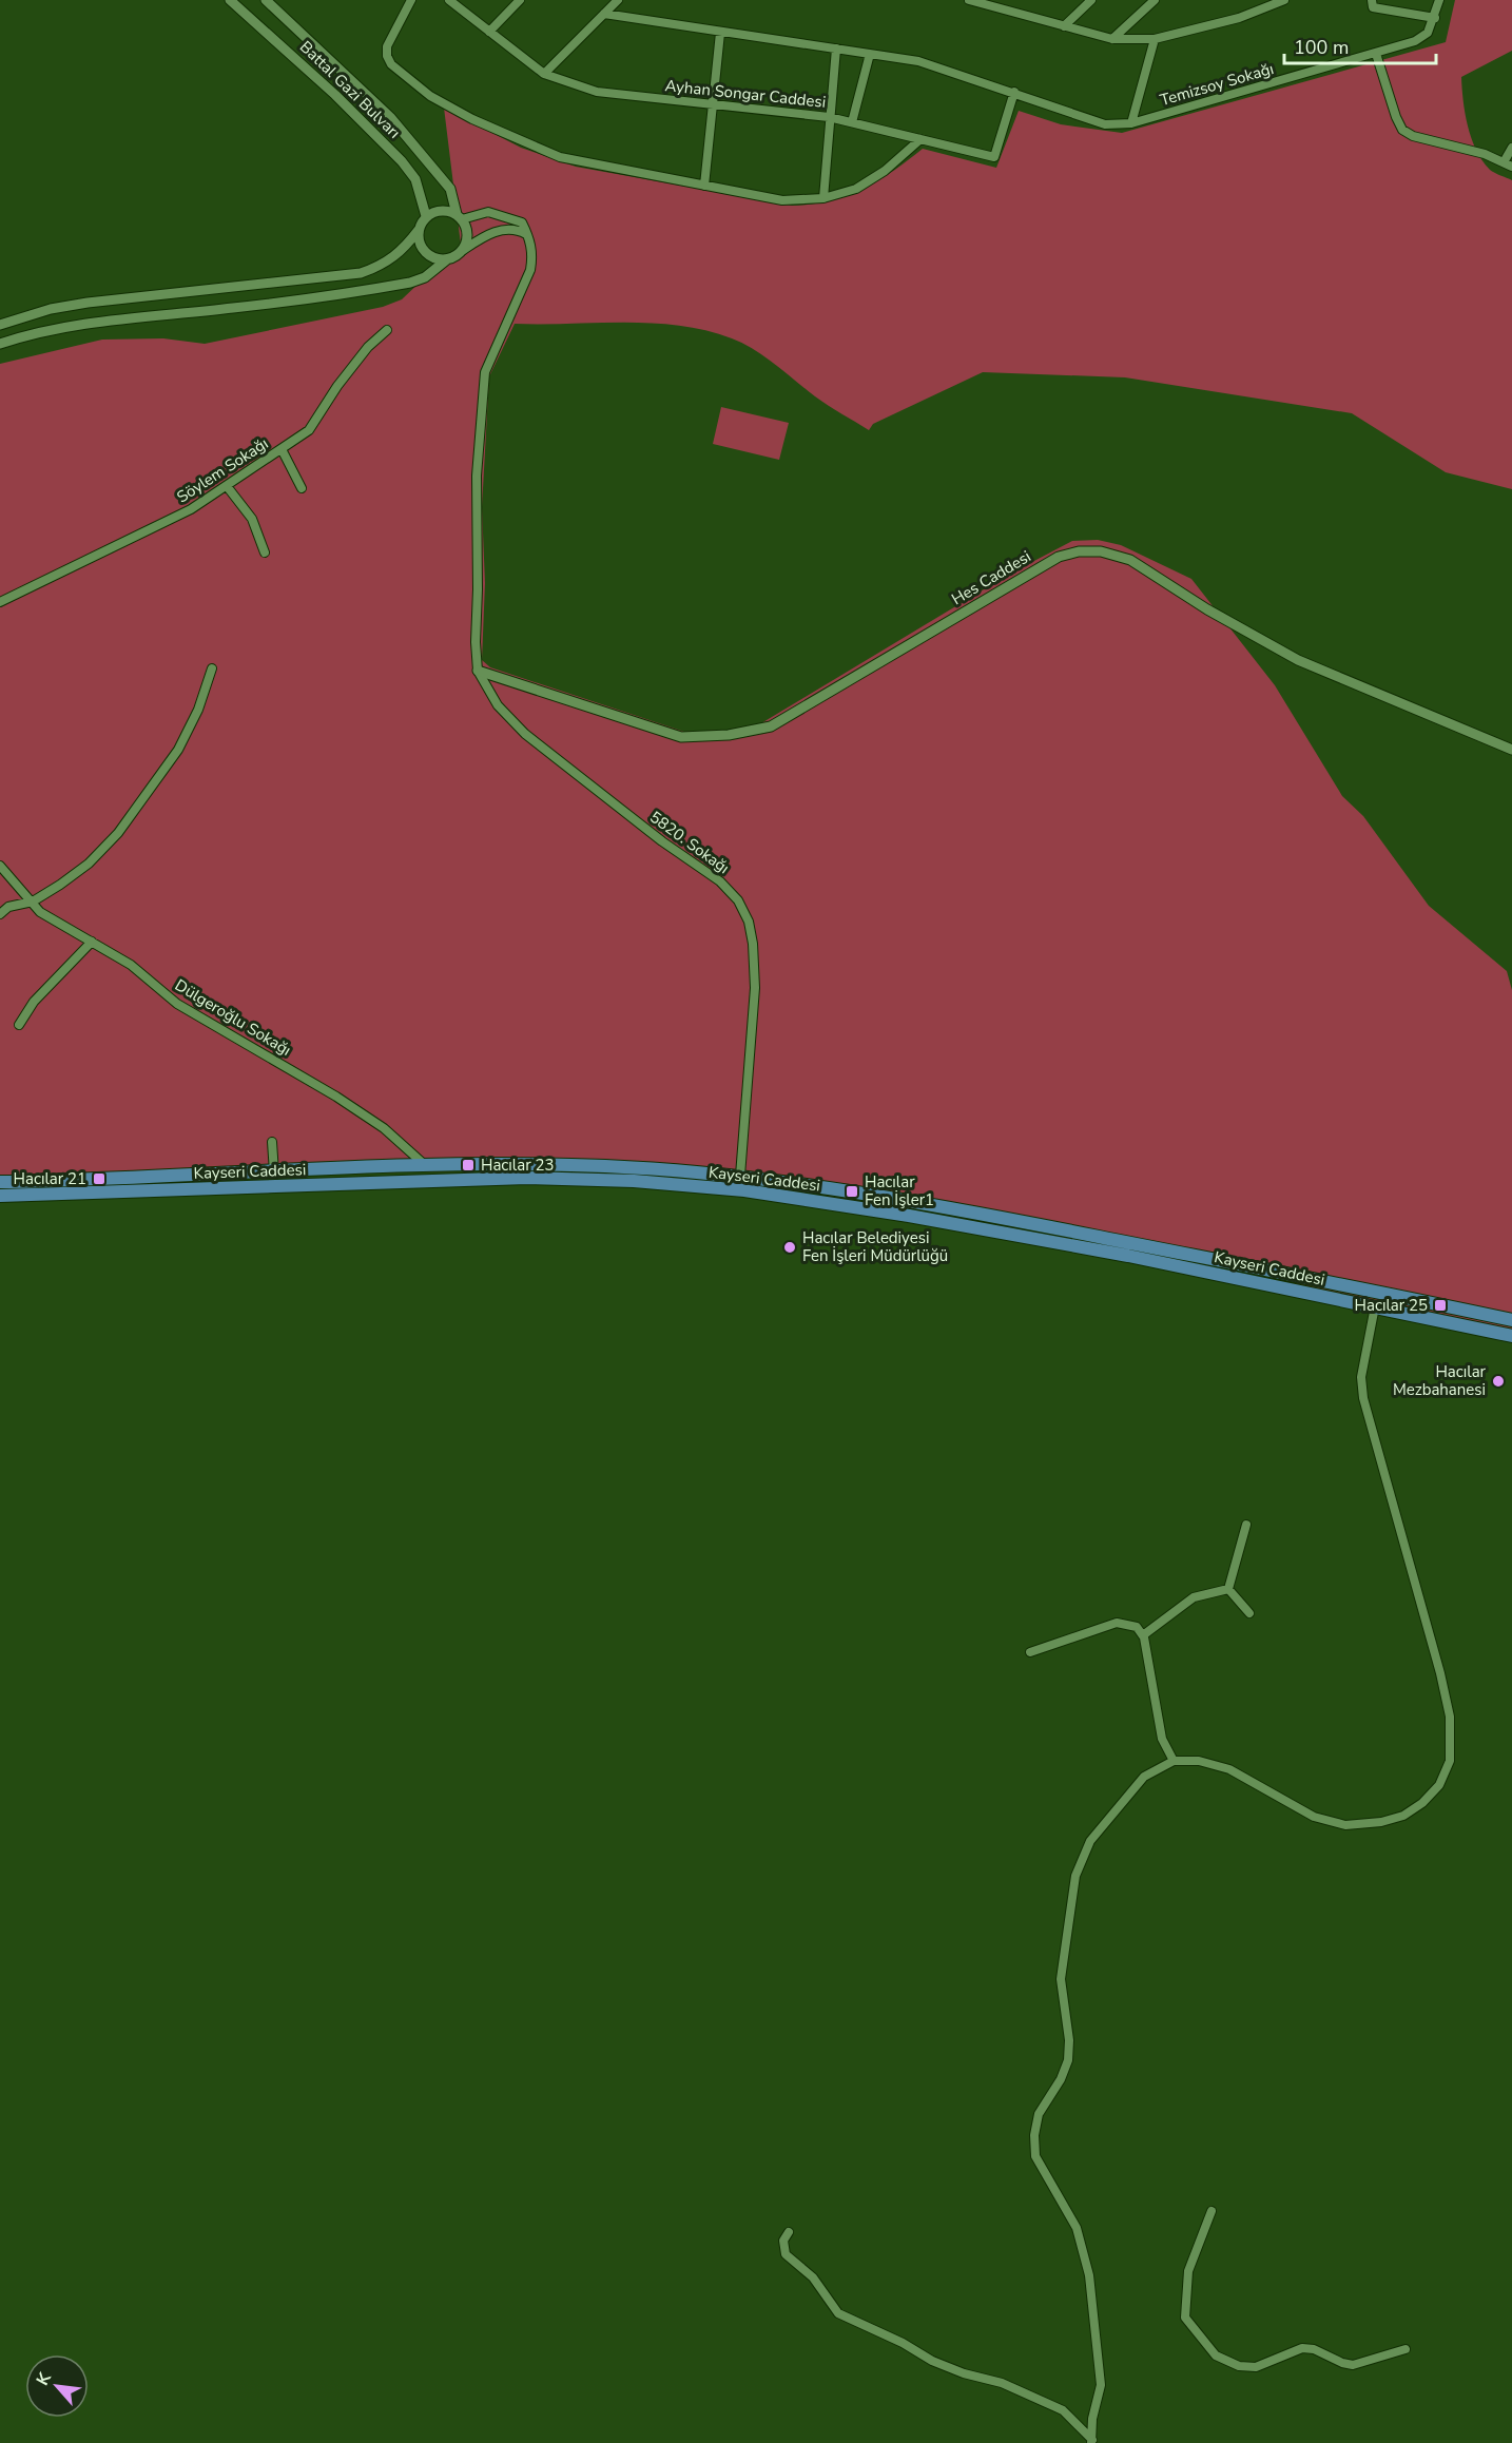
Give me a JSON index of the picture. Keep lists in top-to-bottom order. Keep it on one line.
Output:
{"streets":{"main road":["Kayseri Caddesi"],"street":["Temizsoy Sokağı","Battal Gazi Bulvarı","Ayhan Songar Caddesi","Söylem Sokağı","Hes Caddesi","5820. Sokağı","Dülgeroğlu Sokağı"]},"crossings":[["Temizsoy Sokağı","Ayhan Songar Caddesi"],["Hes Caddesi","5820. Sokağı"],["5820. Sokağı","Kayseri Caddesi"],["Dülgeroğlu Sokağı","Kayseri Caddesi"]],"places":{"transit":["Hacılar 23","Hacılar 21","Hacılar Fen İşler1","Hacılar 25"],"other":["Hacılar Belediyesi Fen İşleri Müdürlüğü","Hacılar Mezbahanesi"]},"scale_bar":"100 m","north":"top left"}
